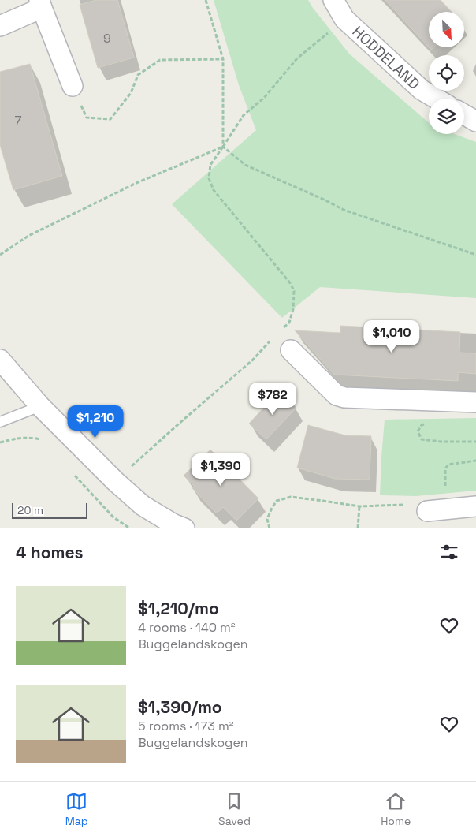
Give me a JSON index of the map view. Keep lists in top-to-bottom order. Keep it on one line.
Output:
{"streets":{"street":["HODDELAND"]},"house_numbers":["9","7"],"scale_bar":"20 m","north":"bottom right","page":{"price":["$1,010","$782","$1,210","$1,390"],"scale":"20 m","heading":"4 homes","list":[{"name":"$1,210/mo","note":"4 rooms · 140 m² · Buggelandskogen"},{"name":"$1,390/mo","note":"5 rooms · 173 m² · Buggelandskogen"}],"tabs":["Map","Saved","Home"]}}
